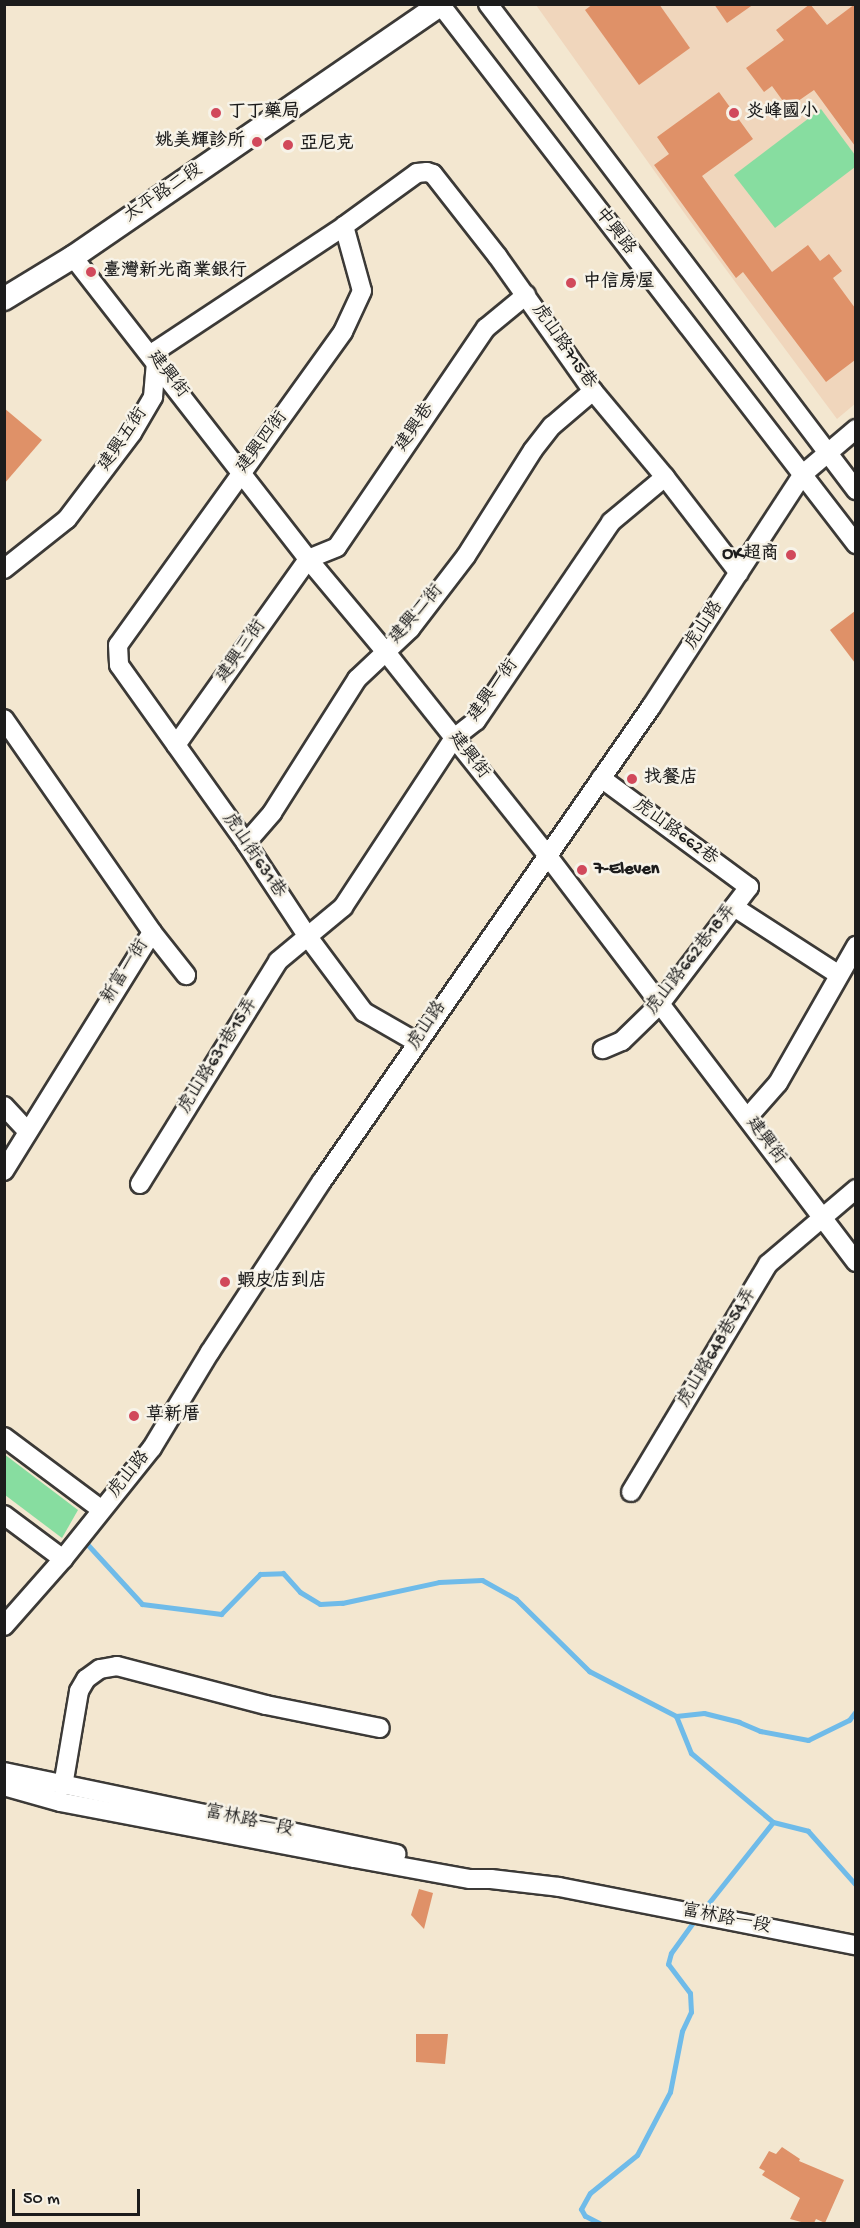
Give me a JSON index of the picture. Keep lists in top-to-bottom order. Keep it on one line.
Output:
{"streets":{"main road":["太平路二段"],"street":["中興路","虎山路715巷","建興街","建興巷","建興五街","建興四街","建興二街","虎山路","建興三街","建興一街","虎山路662巷","虎山街631巷","虎山路662巷18弄","新富一街","虎山路631巷15弄","虎山路648巷54弄","富林路一段"]},"crossings":[["太平路二段","中興路"],["太平路二段","建興街"],["中興路","虎山路"],["虎山路715巷","建興巷"],["虎山路715巷","建興四街"],["虎山路715巷","建興二街"],["虎山路715巷","虎山路"],["虎山路715巷","建興一街"],["建興街","建興巷"],["建興街","建興五街"],["建興街","建興四街"],["建興街","建興二街"],["建興街","虎山路"],["建興街","建興三街"],["建興街","建興一街"],["建興街","虎山路662巷18弄"],["建興街","虎山路648巷54弄"],["建興巷","建興三街"],["建興四街","虎山街631巷"],["建興二街","虎山街631巷"],["虎山路","虎山路662巷"],["虎山路","虎山街631巷"],["建興三街","虎山街631巷"],["建興一街","虎山街631巷"],["建興一街","虎山路631巷15弄"],["虎山路662巷","虎山路662巷18弄"],["虎山街631巷","虎山路631巷15弄"]],"places":["丁丁藥局","炎峰國小","姚美輝診所","亞尼克","臺灣新光商業銀行","中信房屋","OK超商","找餐店","7-Eleven","蝦皮店到店","草新厝"],"scale_bar":"50 m"}
